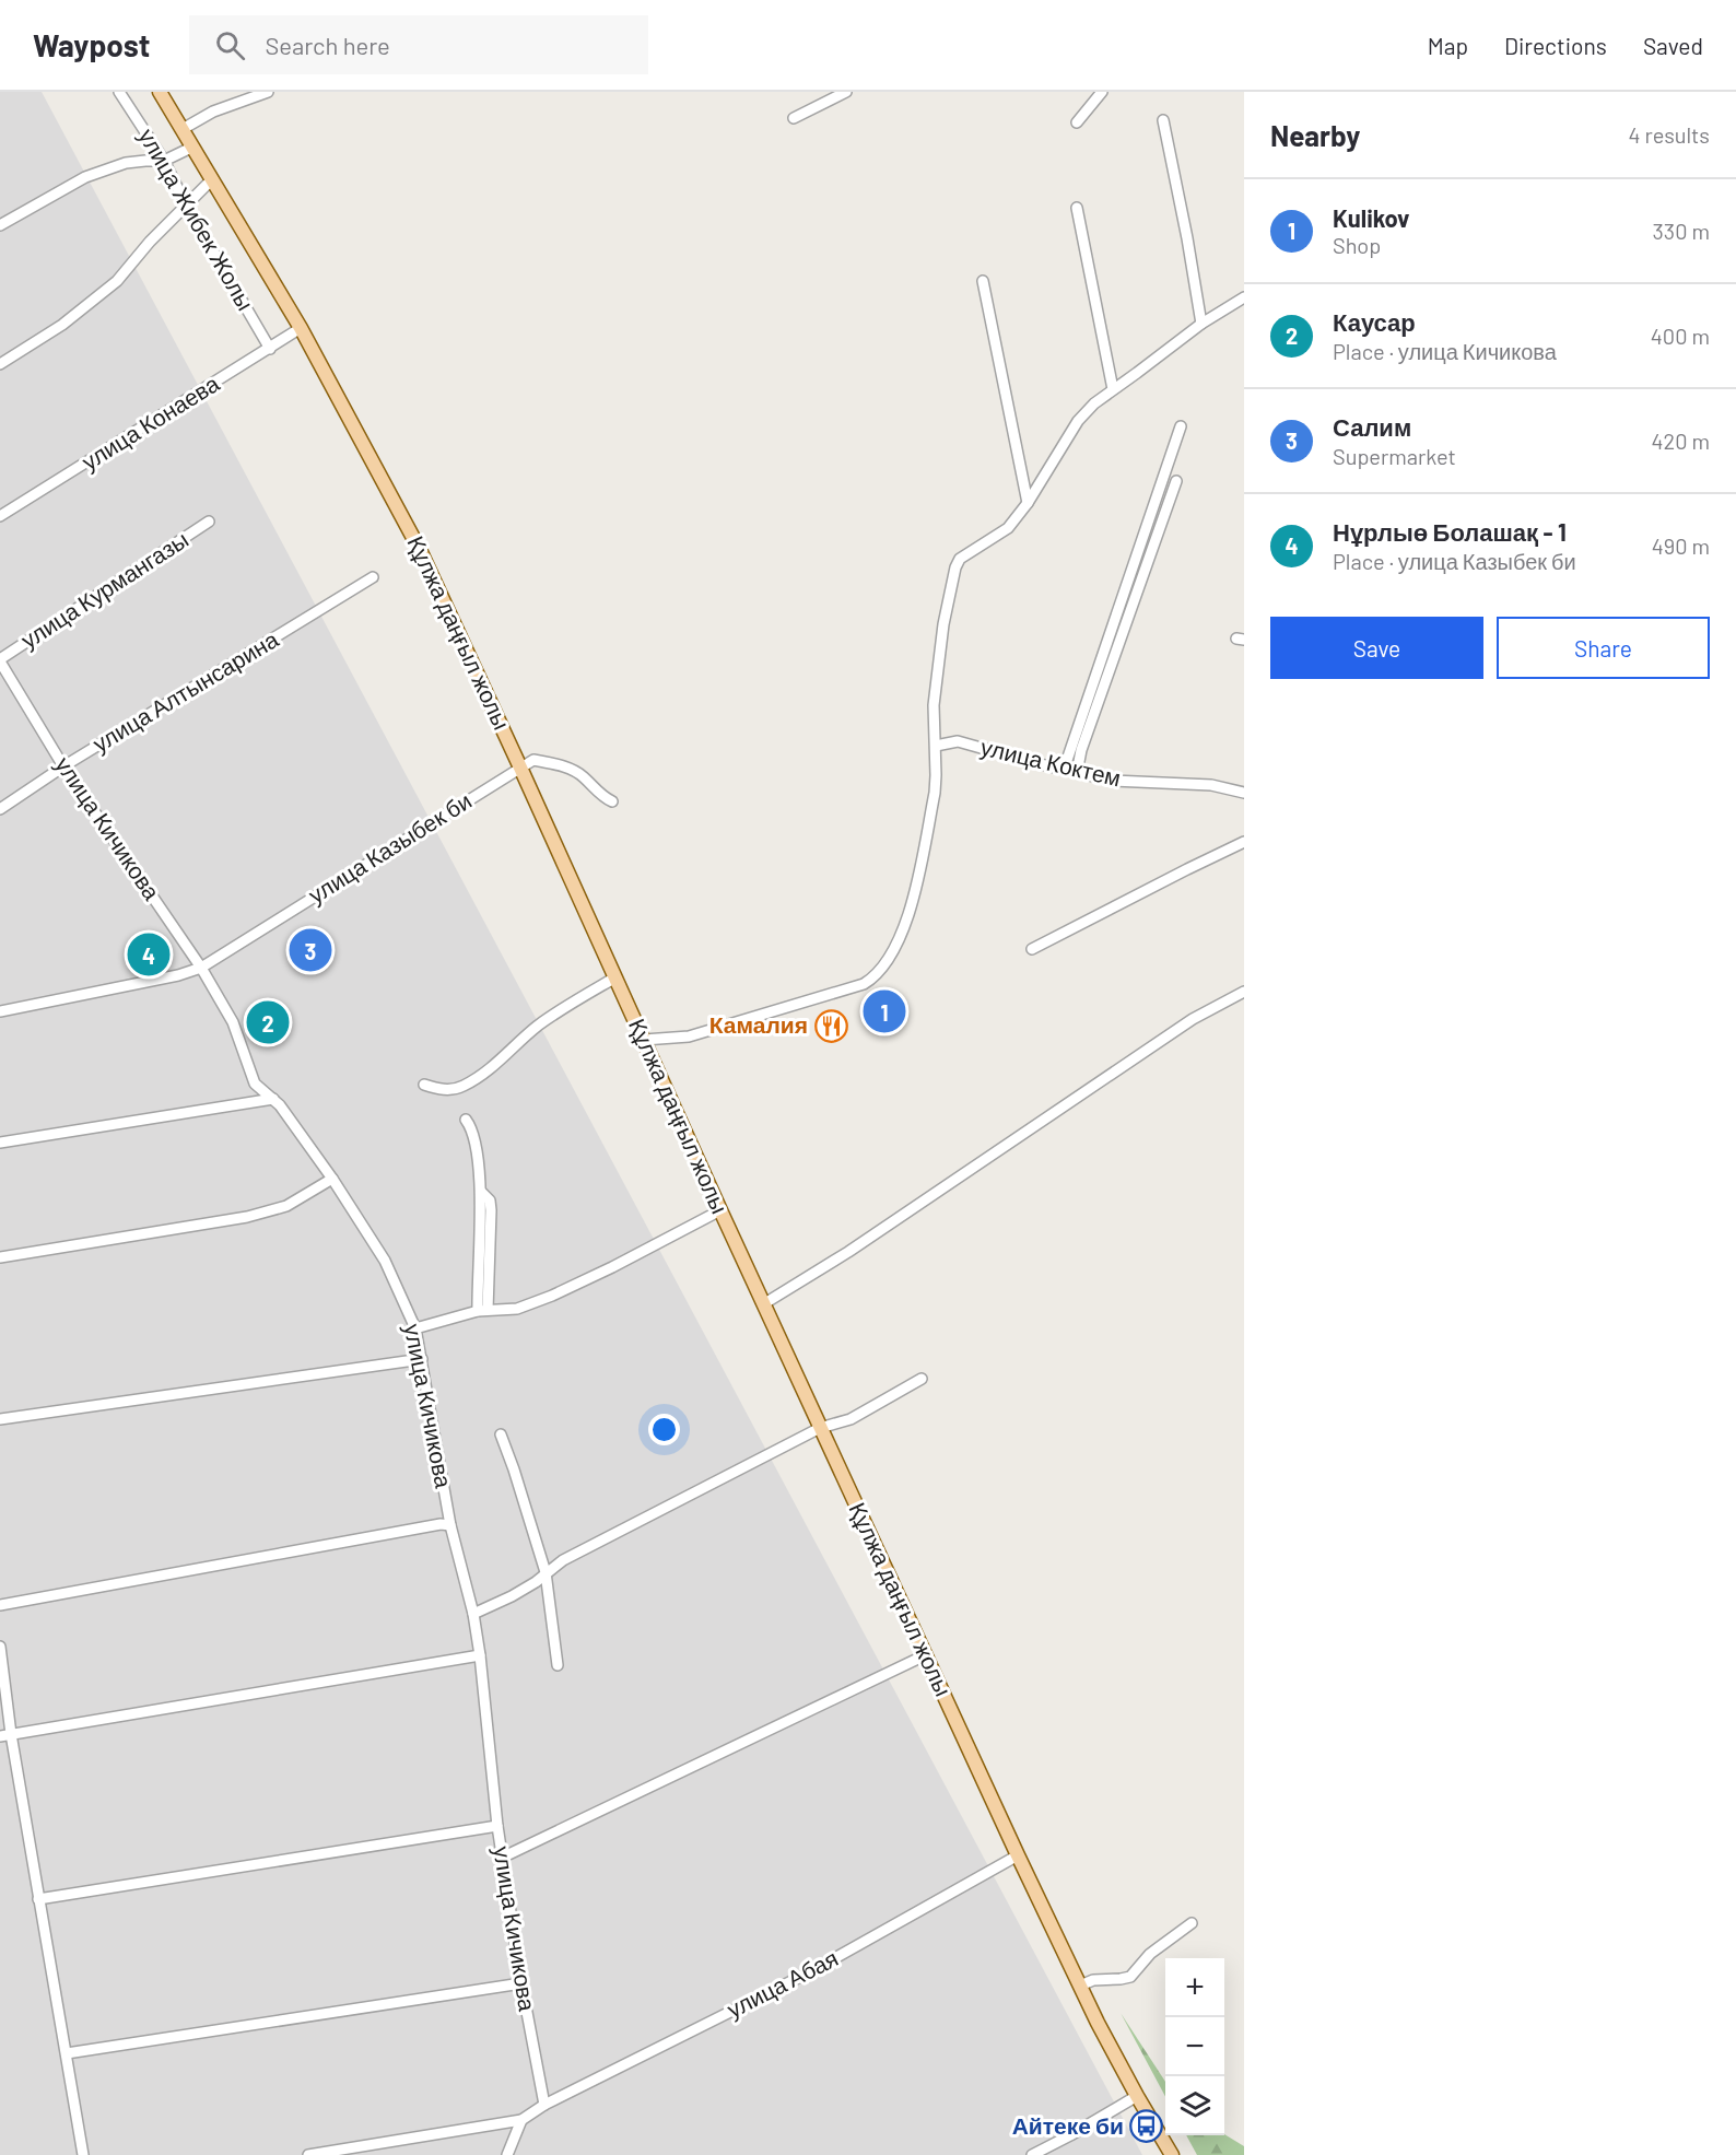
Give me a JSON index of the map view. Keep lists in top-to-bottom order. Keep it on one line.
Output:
{"streets":{"main road":["Құлжа даңғыл жолы"],"street":["улица Жибек Жолы","улица Конаева","улица Курмангазы","улица Алтынсарина","улица Коктем","улица Кичикова","улица Казыбек би","улица Абая"]},"crossings":[["улица Жибек Жолы","улица Конаева"],["улица Конаева","Құлжа даңғыл жолы"],["улица Курмангазы","улица Кичикова"],["Құлжа даңғыл жолы","улица Казыбек би"],["Құлжа даңғыл жолы","улица Абая"],["улица Алтынсарина","улица Кичикова"],["улица Кичикова","улица Казыбек би"],["улица Кичикова","улица Абая"]],"places":{"restaurant":["Камалия"],"bus stop":["Айтеке би"]},"page":{"header":"Waypost","search":"Search here","nav":["Map","Directions","Saved"],"heading":["Nearby","4 results"],"list":[{"mark":"1","name":"Kulikov","note":"Shop","value":"330 m"},{"mark":"2","name":"Каусар","note":"Place · улица Кичикова","value":"400 m"},{"mark":"3","name":"Салим","note":"Supermarket","value":"420 m"},{"mark":"4","name":"Нұрлыө Болашақ - 1","note":"Place · улица Казыбек би","value":"490 m"}],"buttons":["Save","Share"],"pins":["3","4","1","2"],"map_buttons":["+","−"]}}
